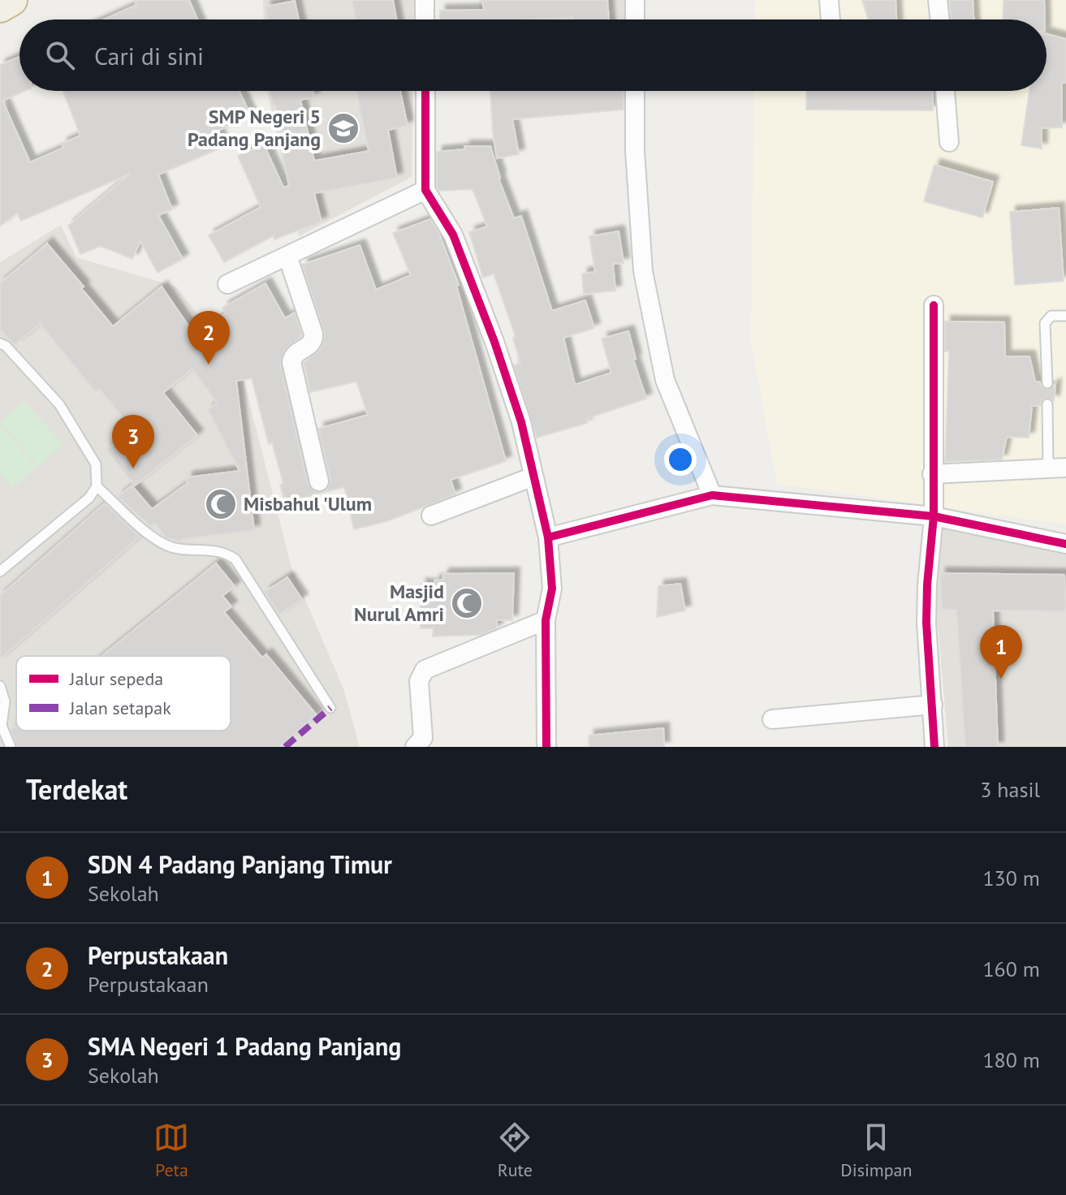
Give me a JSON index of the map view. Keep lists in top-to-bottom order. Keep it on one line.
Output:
{"places":{"school or university":["SMP Negeri 5 Padang Panjang"],"mosque":["Misbahul 'Ulum","Masjid Nurul Amri"]},"legend":["Jalur sepeda","Jalan setapak"],"page":{"search":"Cari di sini","pins":["2","3","1"],"heading":["Terdekat","3 hasil"],"list":[{"mark":"1","name":"SDN 4 Padang Panjang Timur","note":"Sekolah","value":"130 m"},{"mark":"2","name":"Perpustakaan","note":"Perpustakaan","value":"160 m"},{"mark":"3","name":"SMA Negeri 1 Padang Panjang","note":"Sekolah","value":"180 m"}],"nav":["Peta","Rute","Disimpan"]}}
